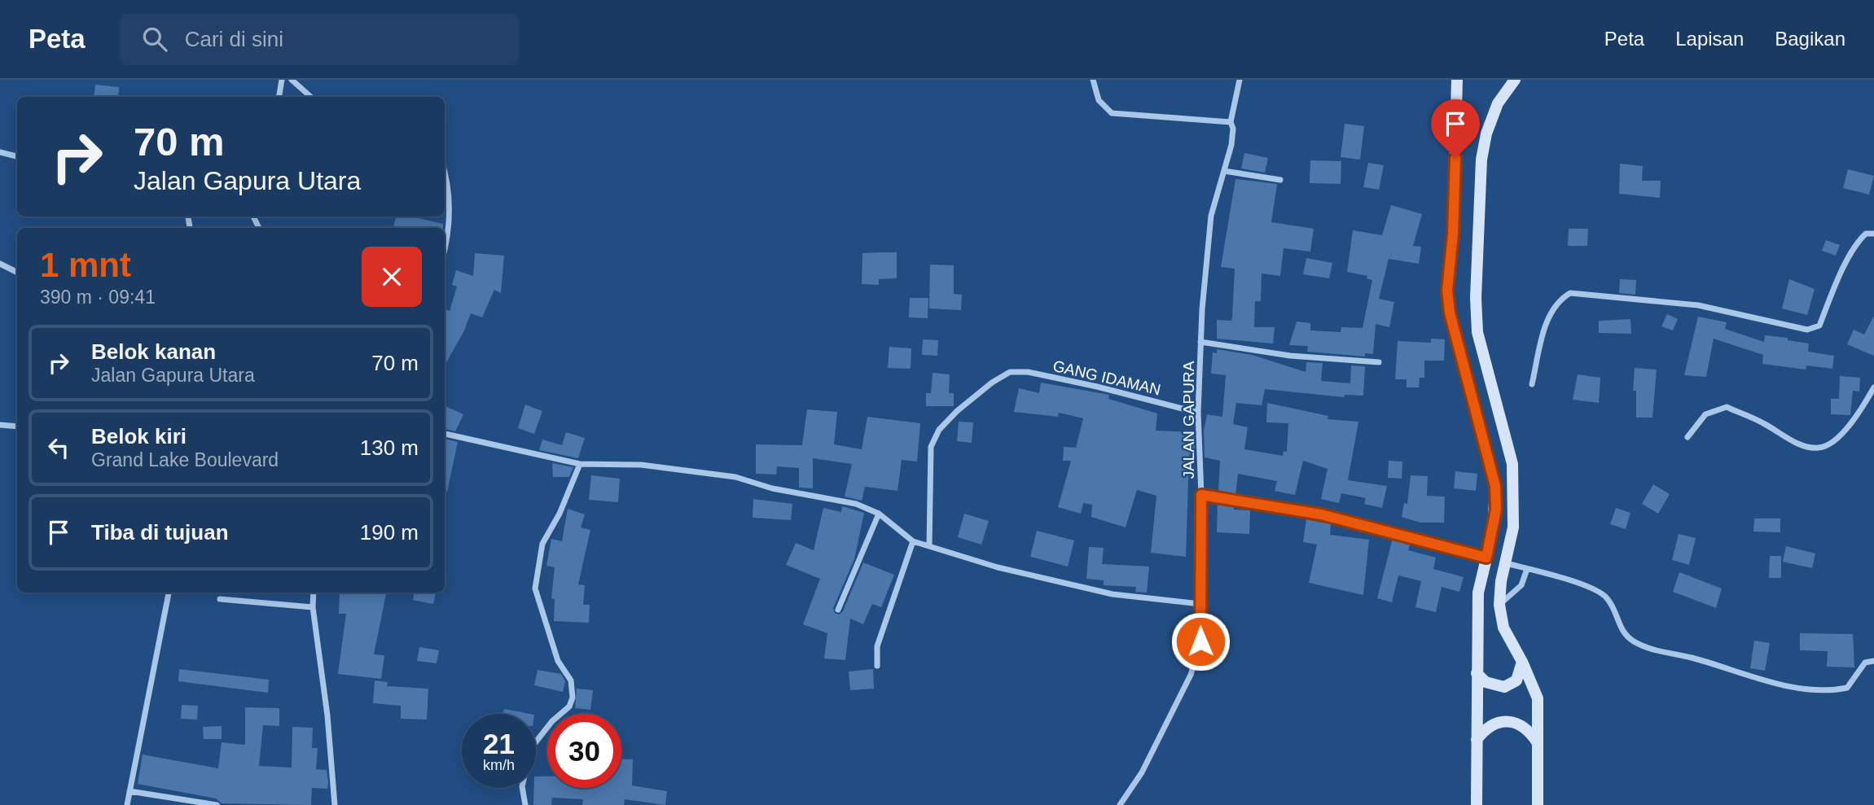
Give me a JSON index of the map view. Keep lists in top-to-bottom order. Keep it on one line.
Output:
{"streets":{"street":["GANG IDAMAN","JALAN GAPURA"]},"crossings":[["GANG IDAMAN","JALAN GAPURA"]],"page":{"header":"Peta","search":"Cari di sini","nav":["Peta","Lapisan","Bagikan"],"turn":["70 m","Jalan Gapura Utara"],"heading":["1 mnt","390 m · 09:41"],"list":[{"name":"Belok kanan","note":"Jalan Gapura Utara","value":"70 m"},{"name":"Belok kiri","note":"Grand Lake Boulevard","value":"130 m"},{"name":"Tiba di tujuan","value":"190 m"}],"speed":"21 km/h","limit":"30"}}
